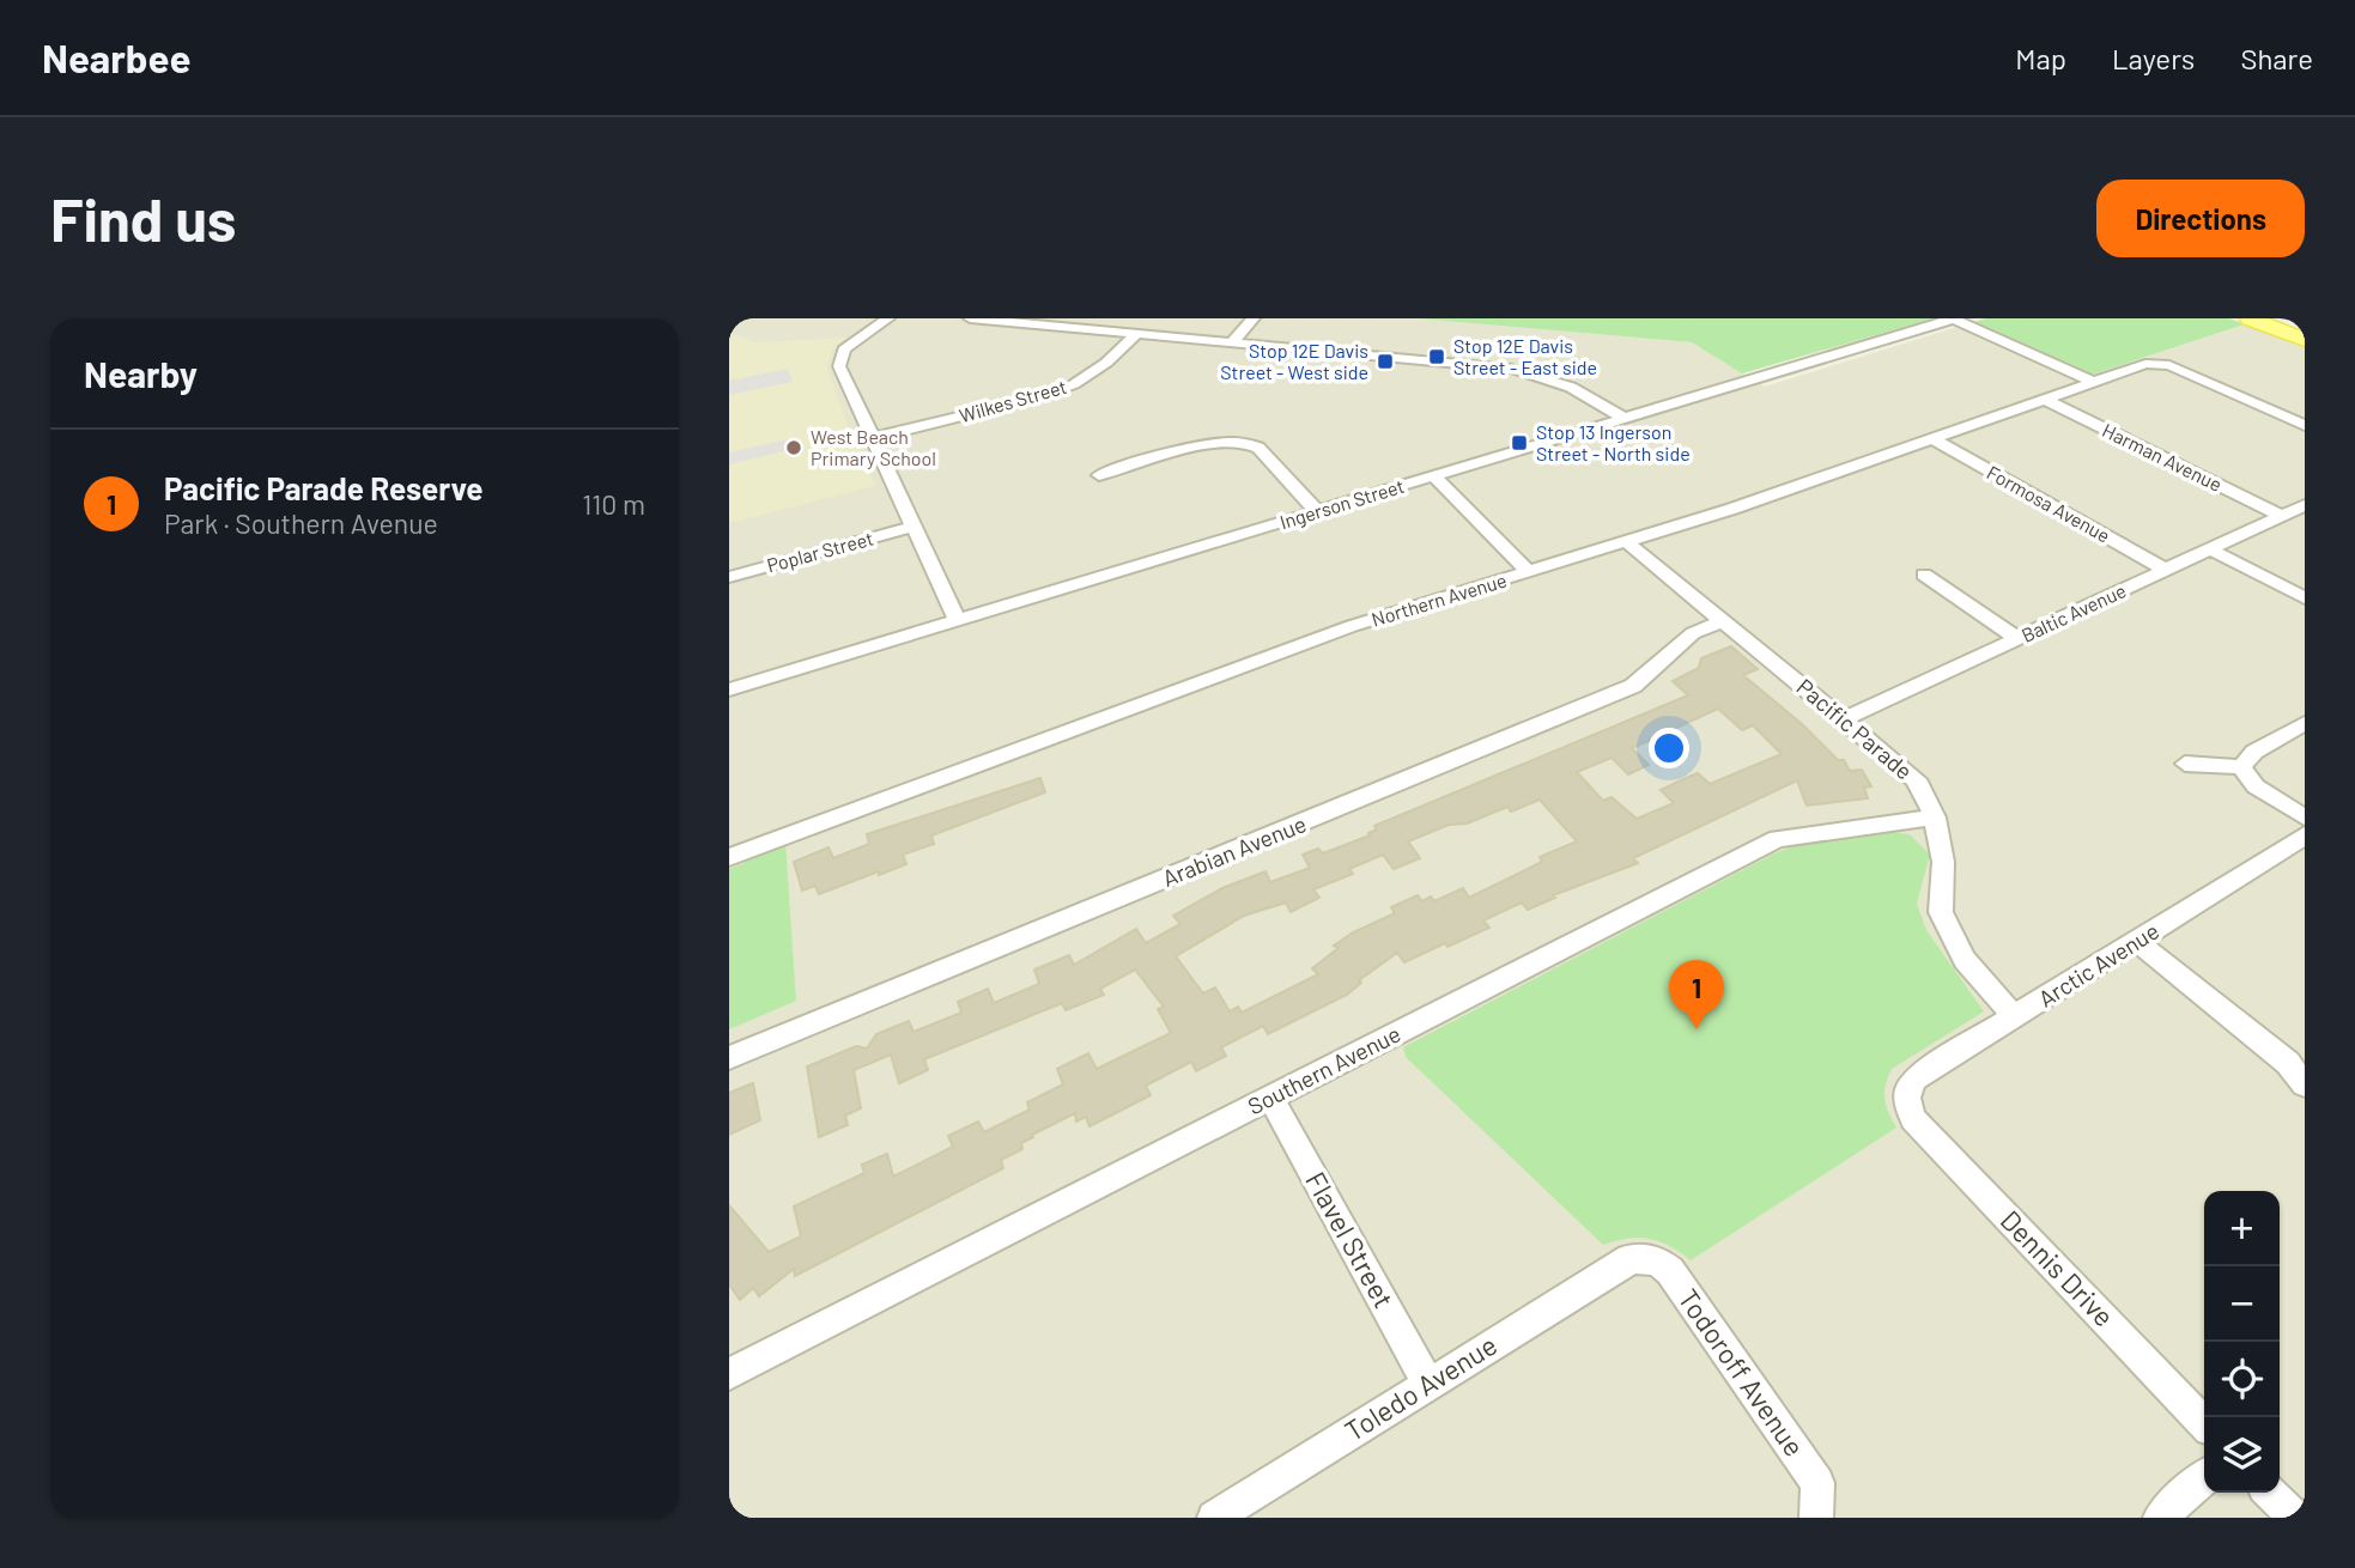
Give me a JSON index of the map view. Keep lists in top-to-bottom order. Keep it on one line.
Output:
{"streets":{"street":["Wilkes Street","Harman Avenue","Ingerson Street","Formosa Avenue","Poplar Street","Northern Avenue","Baltic Avenue","Pacific Parade","Arabian Avenue","Arctic Avenue","Southern Avenue","Flavel Street","Dennis Drive","Todoroff Avenue","Toledo Avenue"]},"crossings":[["Harman Avenue","Northern Avenue"],["Harman Avenue","Baltic Avenue"],["Formosa Avenue","Northern Avenue"],["Formosa Avenue","Baltic Avenue"],["Northern Avenue","Pacific Parade"],["Baltic Avenue","Pacific Parade"],["Pacific Parade","Arabian Avenue"],["Pacific Parade","Arctic Avenue"],["Pacific Parade","Southern Avenue"],["Arctic Avenue","Dennis Drive"],["Southern Avenue","Flavel Street"],["Flavel Street","Toledo Avenue"],["Todoroff Avenue","Toledo Avenue"]],"places":{"transit":["Stop 12E Davis Street - East side","Stop 12E Davis Street - West side","Stop 13 Ingerson Street - North side"],"other":["West Beach Primary School"]},"page":{"header":"Nearbee","nav":["Map","Layers","Share"],"buttons":"Directions","title":"Find us","heading":"Nearby","list":[{"mark":"1","name":"Pacific Parade Reserve","note":"Park · Southern Avenue","value":"110 m"}],"pins":"1","map_buttons":["+","−"]}}
